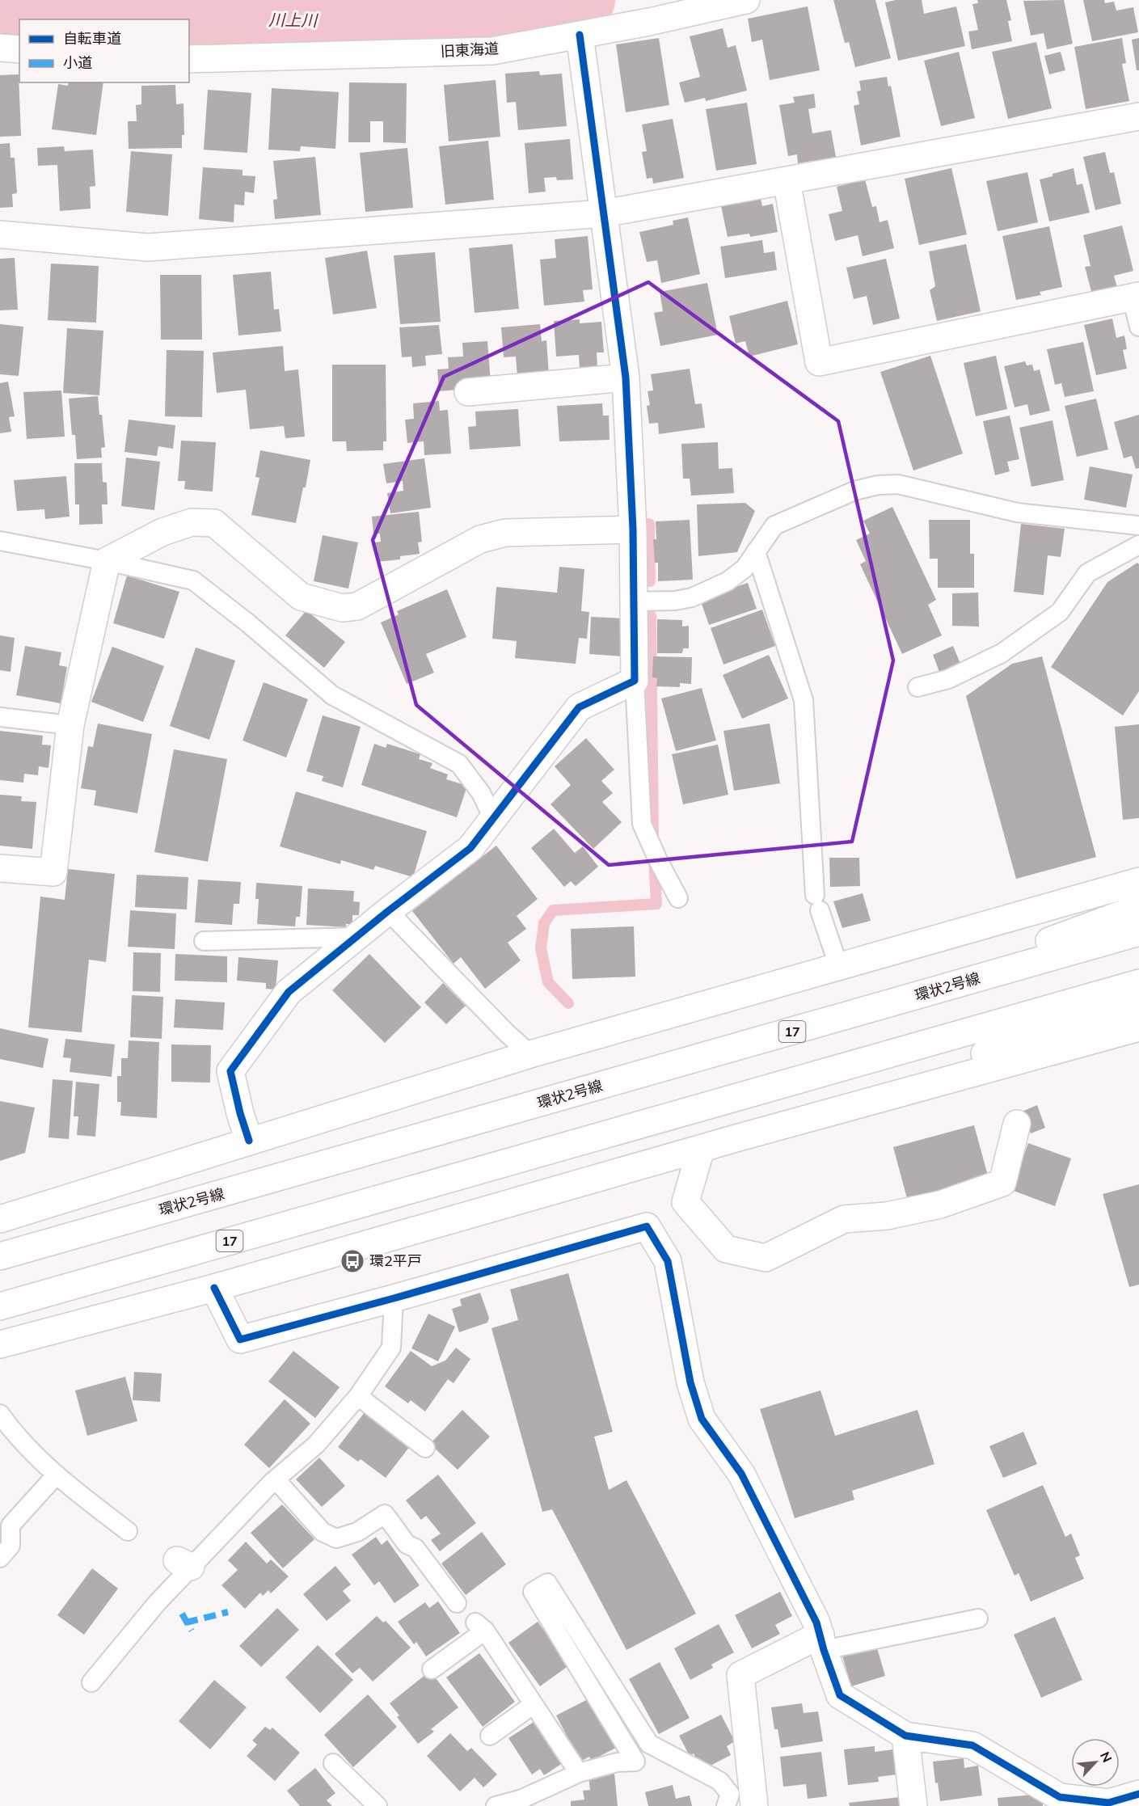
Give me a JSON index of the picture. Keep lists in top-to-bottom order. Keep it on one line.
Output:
{"streets":{"street":["旧東海道","環状2号線","17"]},"water":["川上川"],"places":{"bus stop":["環2平戸"]},"legend":["自転車道","小道"],"north":"top right"}
